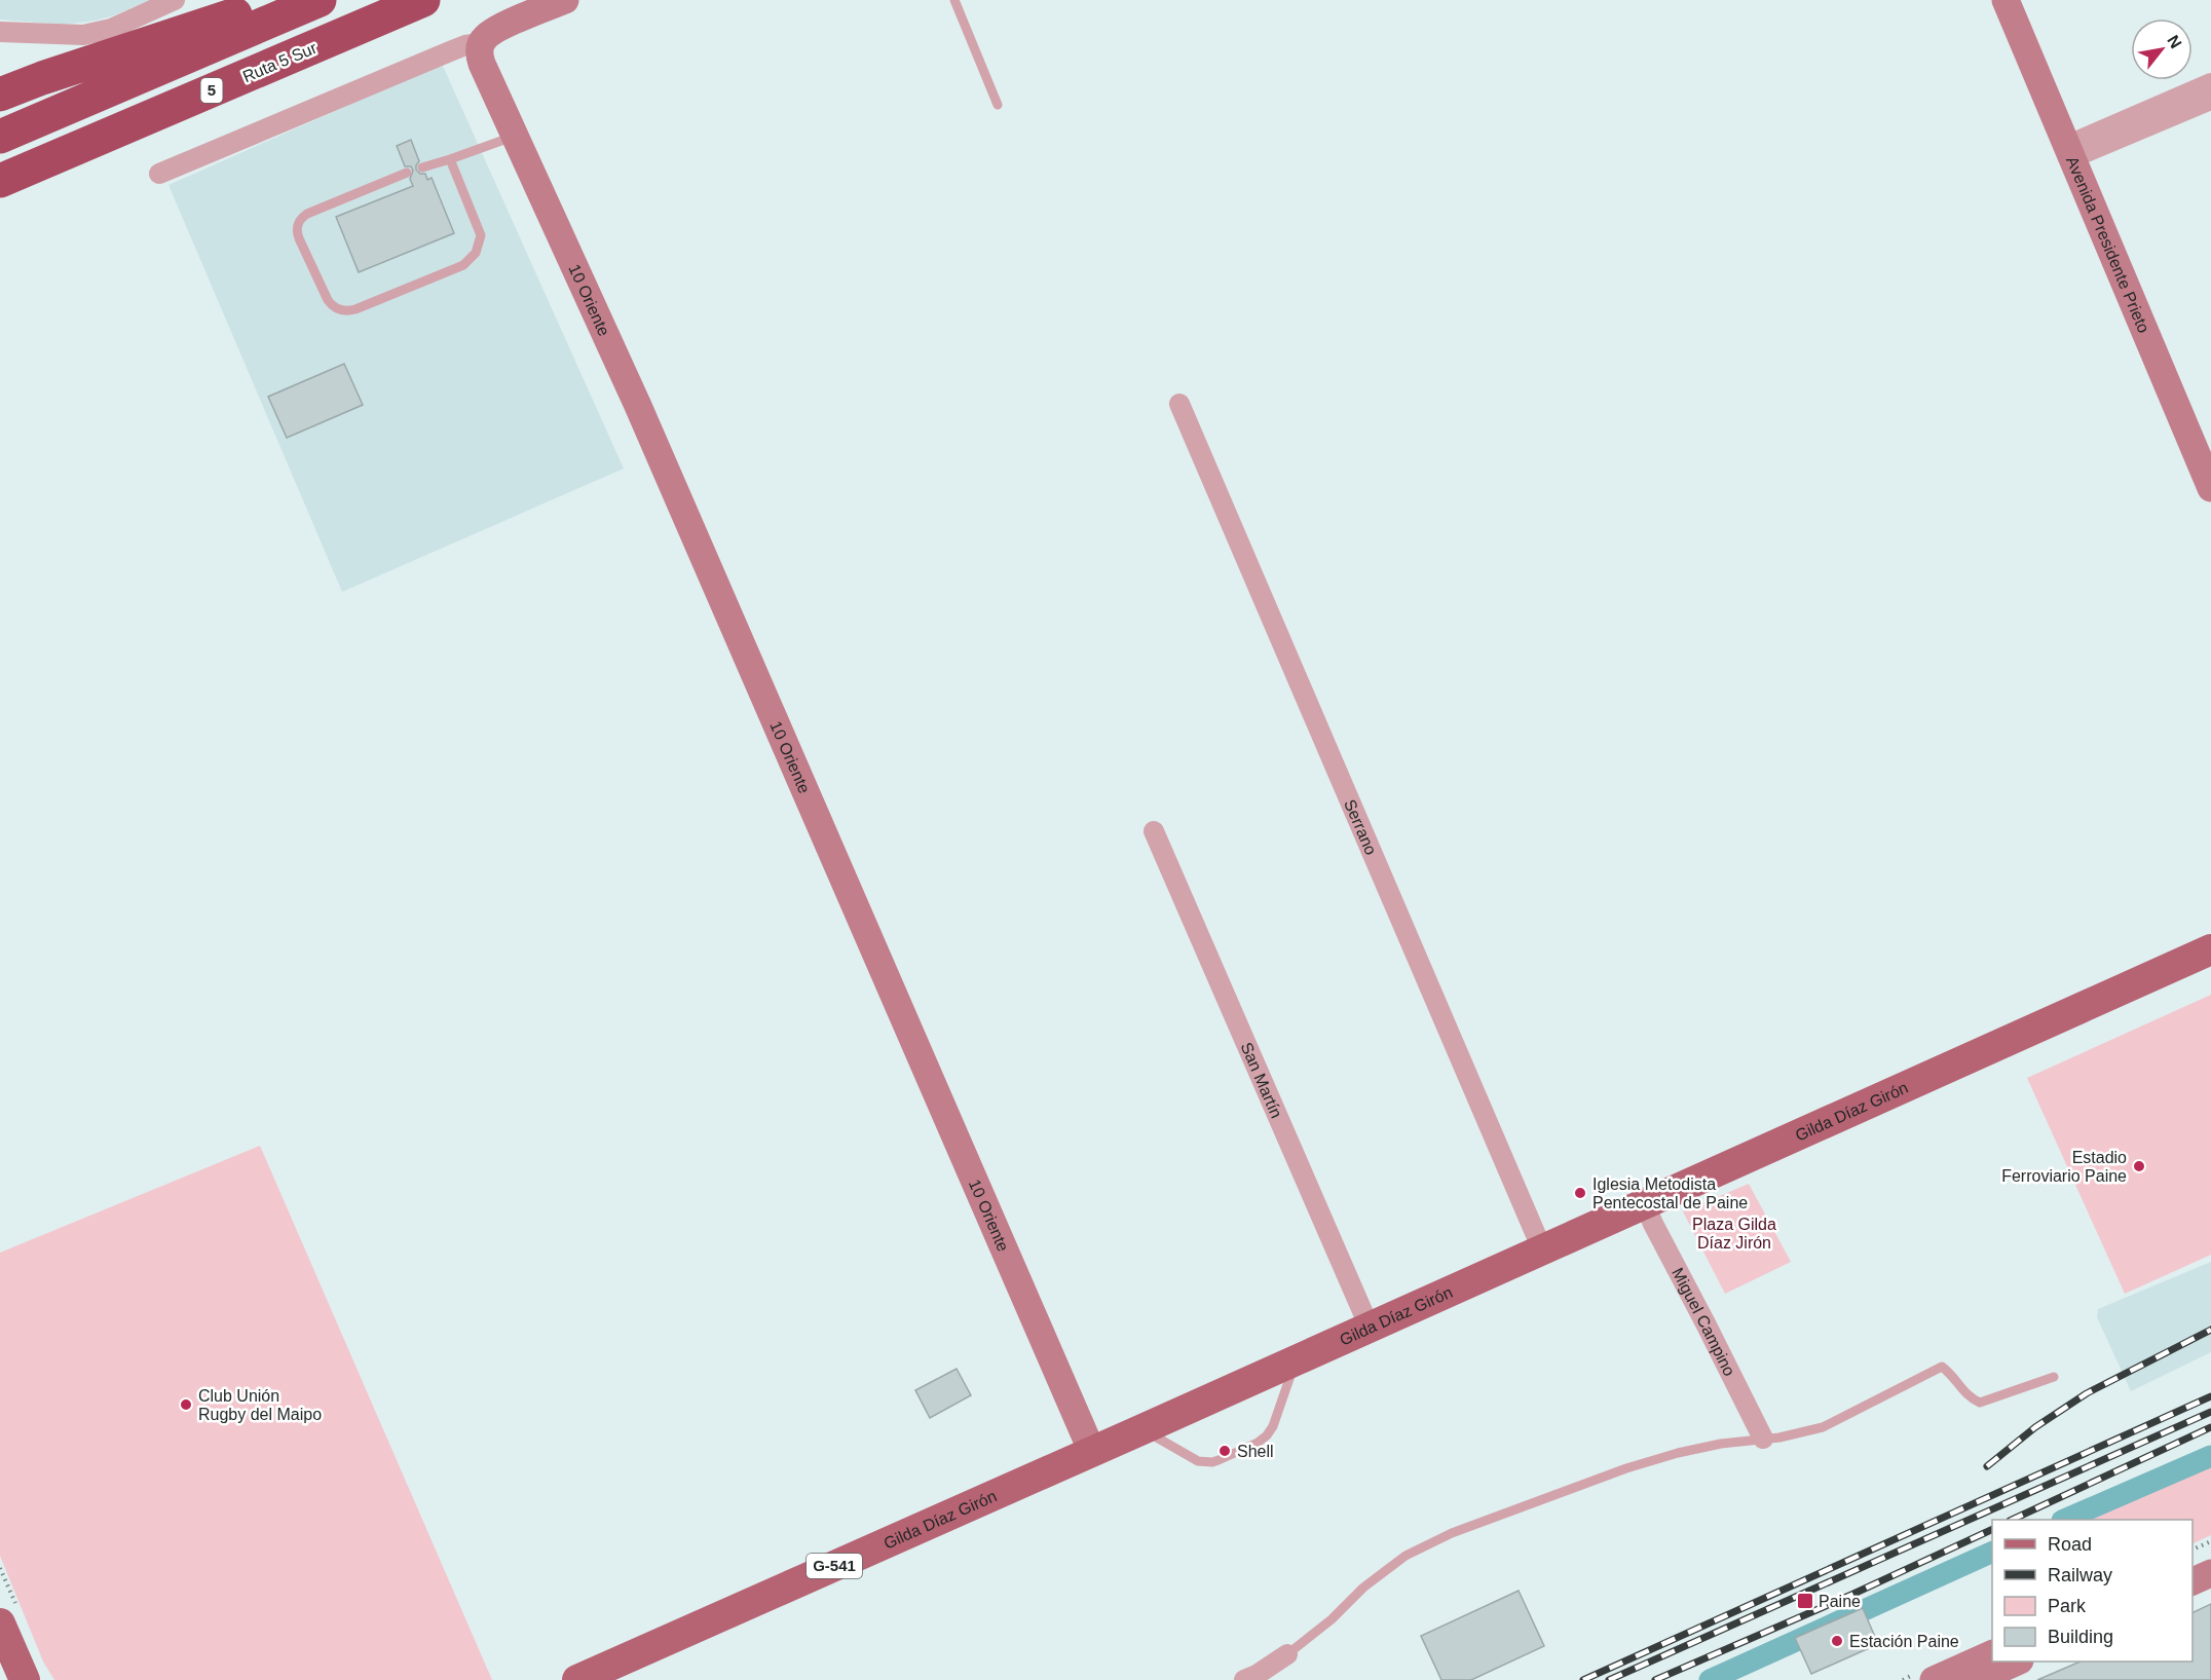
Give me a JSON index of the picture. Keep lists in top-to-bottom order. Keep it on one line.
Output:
{"streets":{"highway":["Ruta 5 Sur","5"],"main road":["Gilda Díaz Girón","G-541"],"street":["Avenida Presidente Prieto","10 Oriente","Serrano","San Martín","Miguel Campino"]},"crossings":[["10 Oriente","Gilda Díaz Girón"],["Serrano","Gilda Díaz Girón"],["San Martín","Gilda Díaz Girón"],["Gilda Díaz Girón","Miguel Campino"]],"parks":["Plaza Gilda Díaz Jirón"],"places":{"other":["Estadio Ferroviario Paine","Iglesia Metodista Pentecostal de Paine","Club Unión Rugby del Maipo","Shell","Estación Paine"],"transit":["Paine"]},"legend":["Road","Railway","Park","Building"],"north":"top right"}
